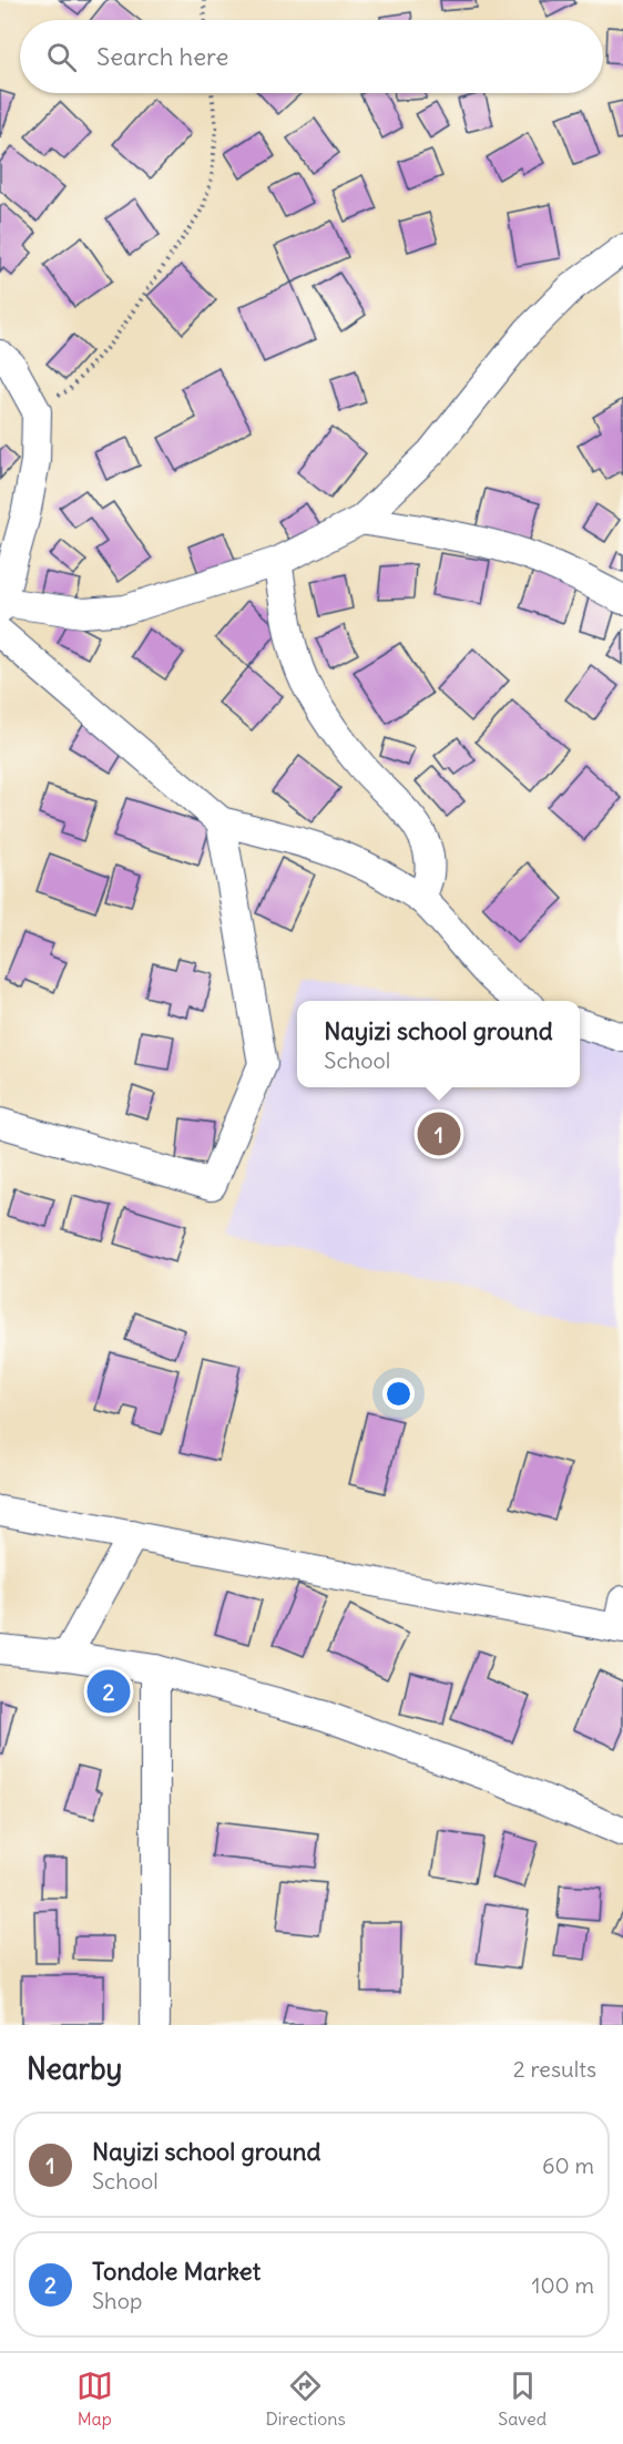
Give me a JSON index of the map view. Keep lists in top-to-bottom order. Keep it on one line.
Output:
{"page":{"search":"Search here","popup":["Nayizi school ground","School"],"pins":["1","2"],"heading":["Nearby","2 results"],"list":[{"mark":"1","name":"Nayizi school ground","note":"School","value":"60 m"},{"mark":"2","name":"Tondole Market","note":"Shop","value":"100 m"}],"nav":["Map","Directions","Saved"]}}
